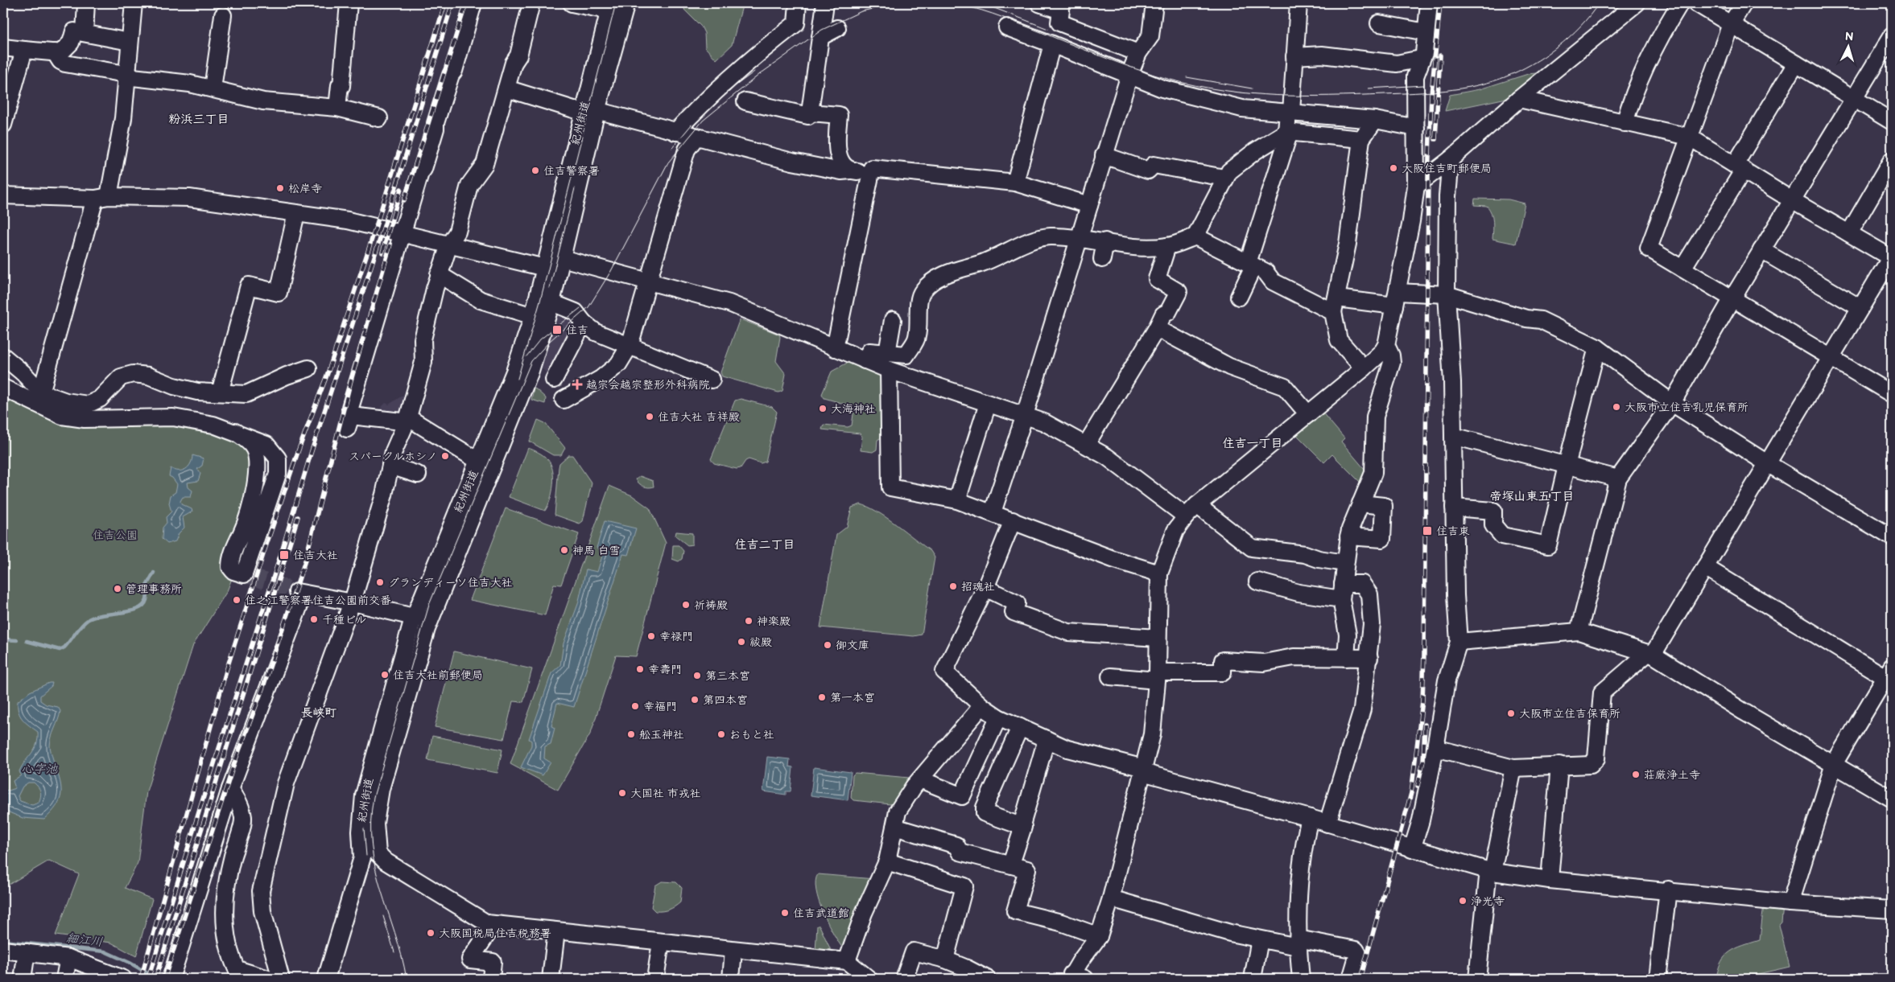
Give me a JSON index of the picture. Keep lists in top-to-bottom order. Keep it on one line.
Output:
{"streets":{"street":["紀州街道"]},"districts":["粉浜三丁目","住吉一丁目","帝塚山東五丁目","住吉二丁目","長峡町"],"water":["心字池","細江川"],"parks":["住吉公園"],"places":{"other":["大阪住吉町郵便局","住吉警察署","松岸寺","大阪市立住吉乳児保育所","大海神社","住吉大社 吉祥殿","スパークルホシノ","神馬 白雪","グランディーソ住吉大社","招魂社","管理事務所","住之江警察署住吉公園前交番","祈祷殿","千種ビル","神楽殿","幸禄門","祓殿","御文庫","幸壽門","住吉大社前郵便局","第三本宮","第一本宮","第四本宮","幸福門","大阪市立住吉保育所","舩玉神社","おもと社","荘厳浄土寺","大国社 市戎社","浄光寺","住吉武道館","大阪国税局住吉税務署"],"transit":["住吉","住吉東","住吉大社"],"health":["越宗会越宗整形外科病院"]},"north":"top"}
